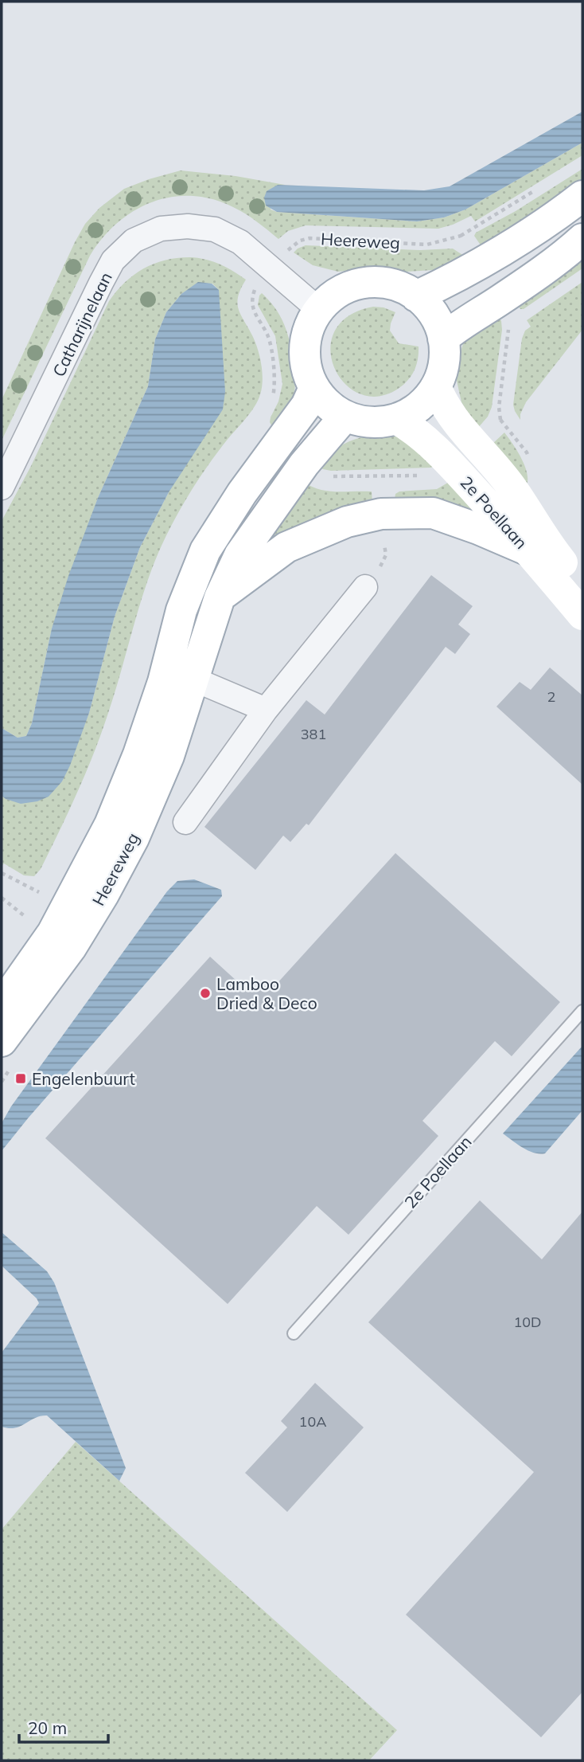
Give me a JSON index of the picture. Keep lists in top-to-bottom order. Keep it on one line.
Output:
{"streets":{"main road":["Heereweg","2e Poellaan"],"street":["Catharijnelaan"]},"crossings":[["Heereweg","Catharijnelaan"],["Heereweg","2e Poellaan"],["Catharijnelaan","2e Poellaan"]],"places":{"other":["Lamboo Dried & Deco"],"transit":["Engelenbuurt"]},"house_numbers":["2","381","10D","10A"],"scale_bar":"20 m"}
